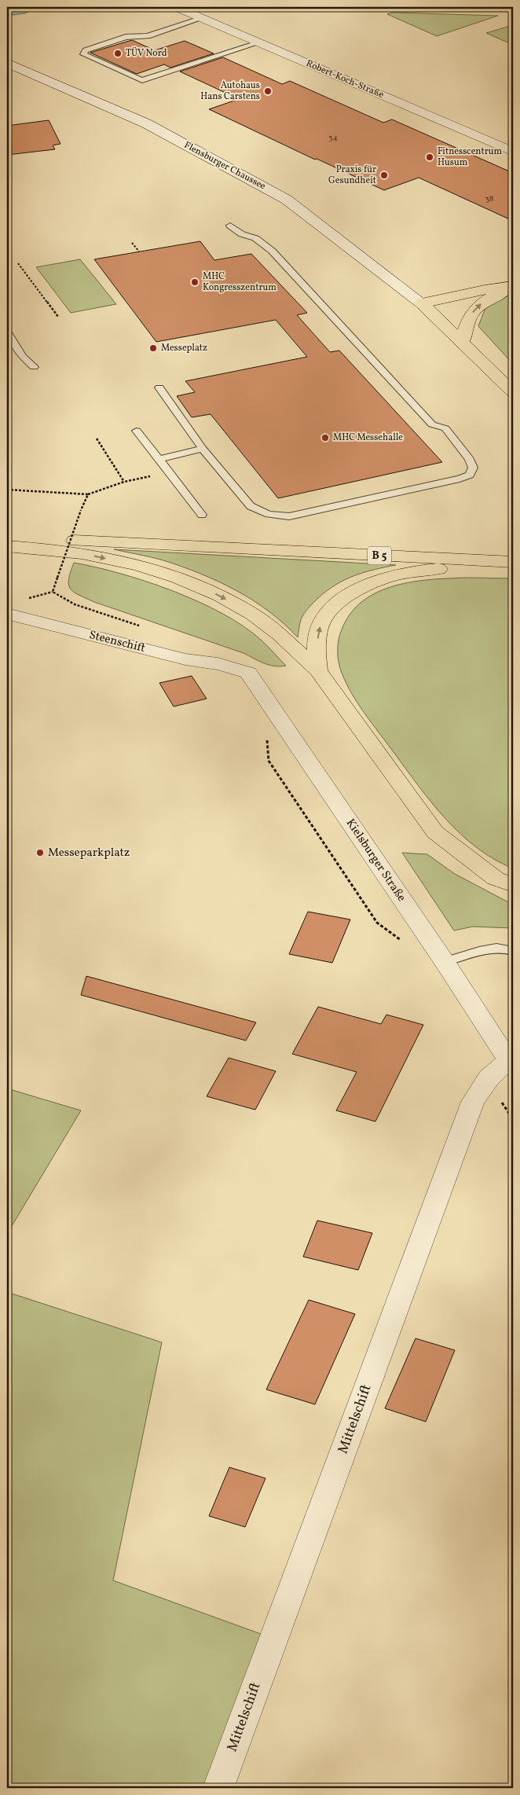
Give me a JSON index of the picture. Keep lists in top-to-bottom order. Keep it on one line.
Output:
{"streets":{"main road":["B 5"],"street":["Robert-Koch-Straße","Flensburger Chaussee","Steenschift","Kielsburger Straße","Mittelschift"]},"crossings":[["Steenschift","Kielsburger Straße"],["Kielsburger Straße","Mittelschift"]],"places":["TÜV Nord","Autohaus Hans Carstens","Fitnesscentrum Husum","Praxis für Gesundheit","MHC Kongresszentrum","Messeplatz","MHC Messehalle","Messeparkplatz"],"house_numbers":["34","38"]}
